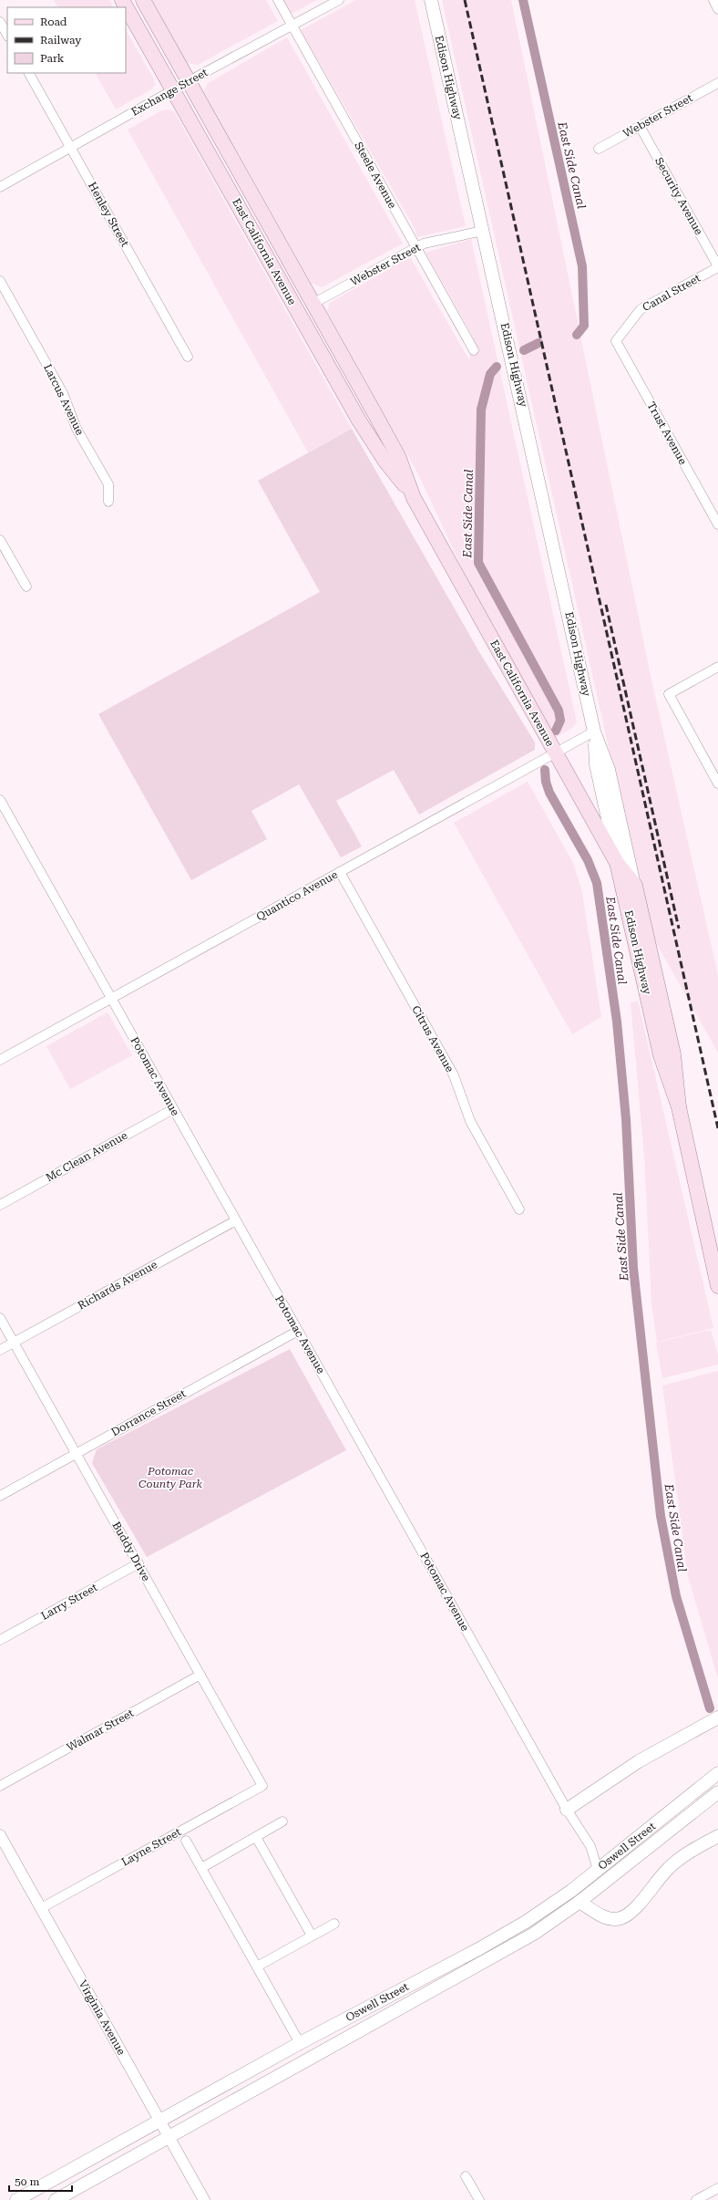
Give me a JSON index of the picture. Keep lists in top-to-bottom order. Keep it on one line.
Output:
{"streets":{"main road":["Edison Highway","East California Avenue","Oswell Street"],"street":["Exchange Street","Webster Street","Steele Avenue","Security Avenue","Henley Street","Canal Street","Larcus Avenue","Trust Avenue","Quantico Avenue","Citrus Avenue","Potomac Avenue","Mc Clean Avenue","Richards Avenue","Dorrance Street","Buddy Drive","Larry Street","Walmar Street","Layne Street","Virginia Avenue"]},"crossings":[["Edison Highway","Webster Street"],["Edison Highway","East California Avenue"],["Edison Highway","Quantico Avenue"],["Exchange Street","Steele Avenue"],["Exchange Street","Henley Street"],["Exchange Street","East California Avenue"],["Webster Street","Steele Avenue"],["Webster Street","Security Avenue"],["Webster Street","East California Avenue"],["Security Avenue","Canal Street"],["East California Avenue","Quantico Avenue"],["Canal Street","Trust Avenue"],["Quantico Avenue","Citrus Avenue"],["Quantico Avenue","Potomac Avenue"],["Potomac Avenue","Mc Clean Avenue"],["Potomac Avenue","Richards Avenue"],["Potomac Avenue","Dorrance Street"],["Potomac Avenue","Oswell Street"],["Richards Avenue","Buddy Drive"],["Dorrance Street","Buddy Drive"],["Buddy Drive","Larry Street"],["Buddy Drive","Walmar Street"],["Buddy Drive","Layne Street"],["Oswell Street","Virginia Avenue"],["Layne Street","Virginia Avenue"]],"water":["East Side Canal"],"parks":["Potomac County Park"],"legend":["Road","Railway","Park"],"scale_bar":"50 m"}
